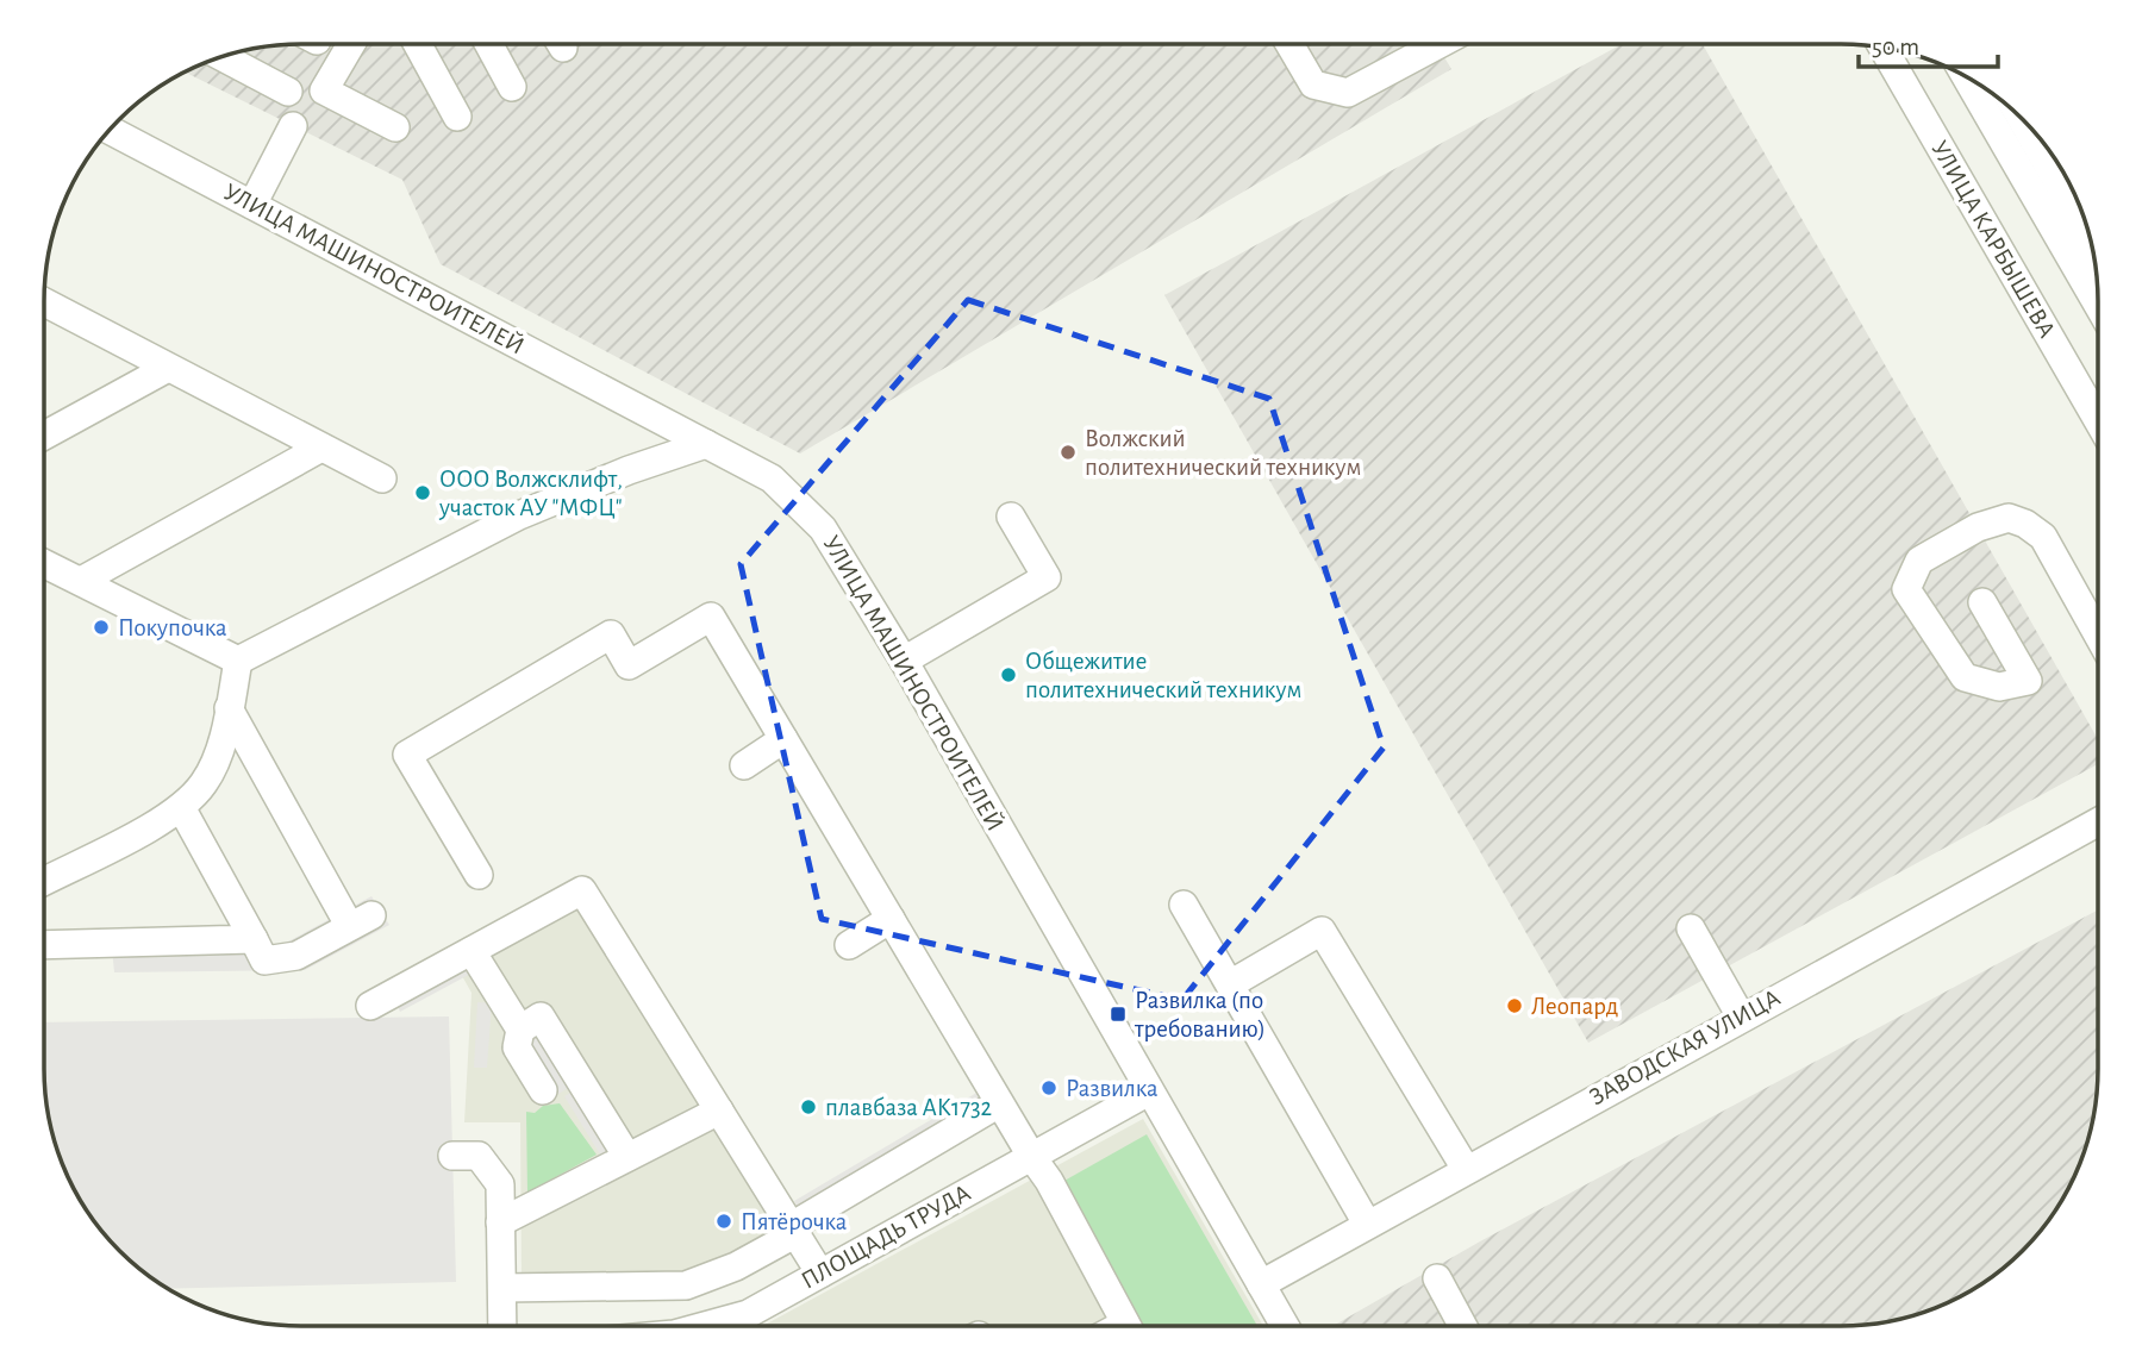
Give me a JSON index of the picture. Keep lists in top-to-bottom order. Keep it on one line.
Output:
{"streets":{"street":["УЛИЦА КАРБЫШЕВА","УЛИЦА МАШИНОСТРОИТЕЛЕЙ","ЗАВОДСКАЯ УЛИЦА","ПЛОЩАДЬ ТРУДА"]},"crossings":[["УЛИЦА МАШИНОСТРОИТЕЛЕЙ","ЗАВОДСКАЯ УЛИЦА"],["УЛИЦА МАШИНОСТРОИТЕЛЕЙ","ПЛОЩАДЬ ТРУДА"]],"places":{"other":["Волжский политехнический техникум","ООО Волжсклифт, участок АУ \"МФЦ\"","Покупочка","Общежитие политехнический техникум","Леопард","Развилка","плавбаза АК1732","Пятёрочка"],"transit":["Развилка (по требованию)"]},"scale_bar":"50 m"}
